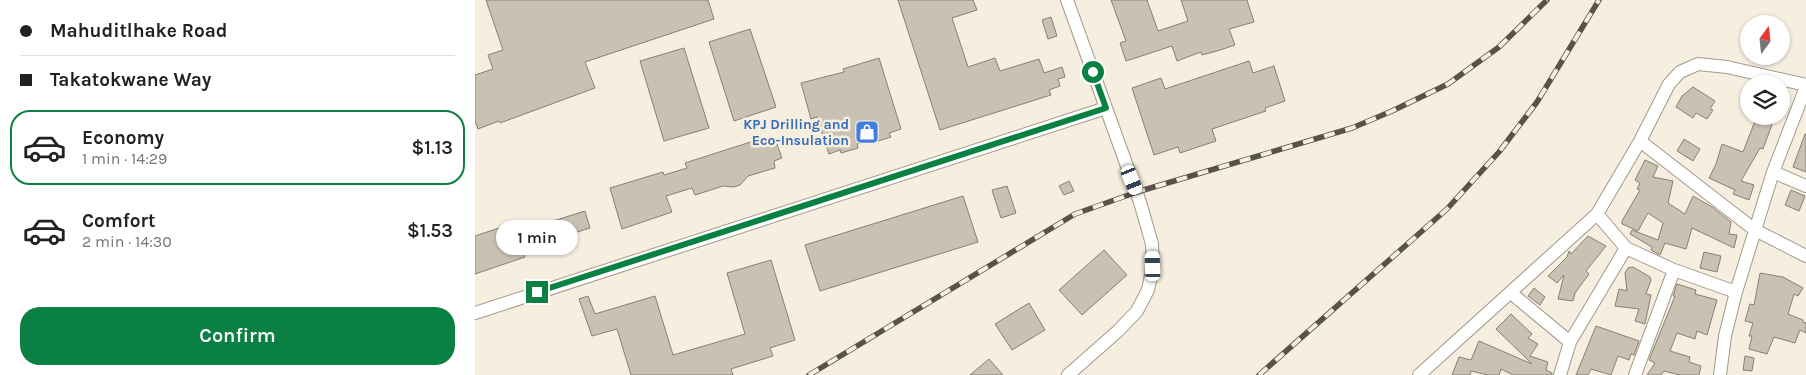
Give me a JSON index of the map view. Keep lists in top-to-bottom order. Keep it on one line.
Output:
{"places":{"shop":["KPJ Drilling and Eco-Insulation"]},"north":"top","page":{"banner":["Mahuditlhake Road","Takatokwane Way"],"list":[{"name":"Economy","note":"1 min · 14:29","value":"$1.13"},{"name":"Comfort","note":"2 min · 14:30","value":"$1.53"}],"bubble":"1 min","buttons":"Confirm"}}
